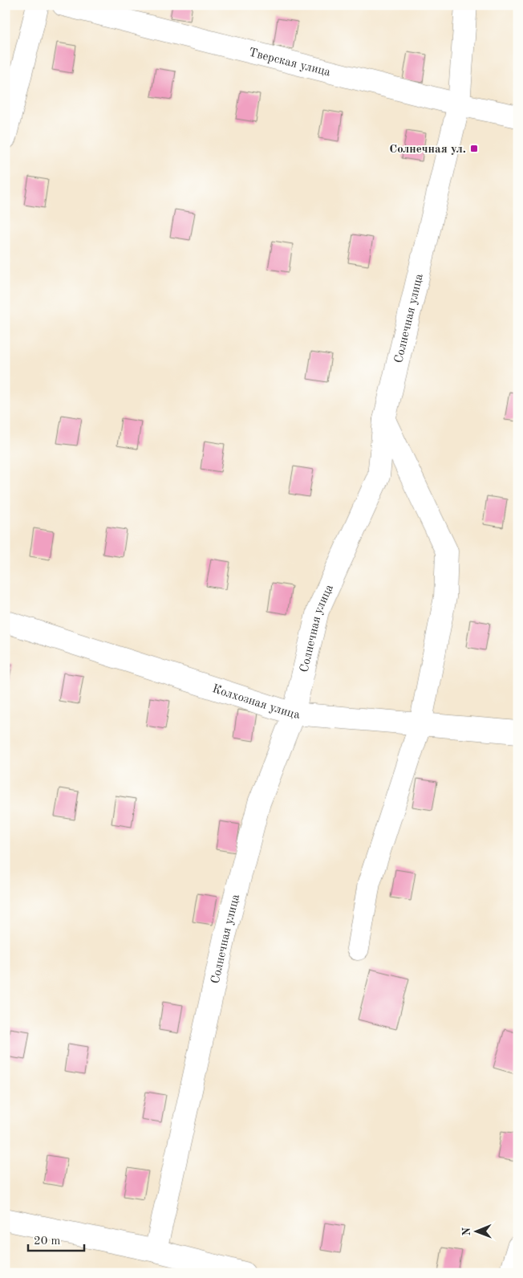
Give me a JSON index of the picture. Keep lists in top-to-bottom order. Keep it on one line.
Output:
{"streets":{"street":["Тверская улица","Солнечная улица","Колхозная улица"]},"crossings":[["Тверская улица","Солнечная улица"],["Солнечная улица","Колхозная улица"]],"places":{"transit":["Солнечная ул."]},"scale_bar":"20 m","north":"left"}
